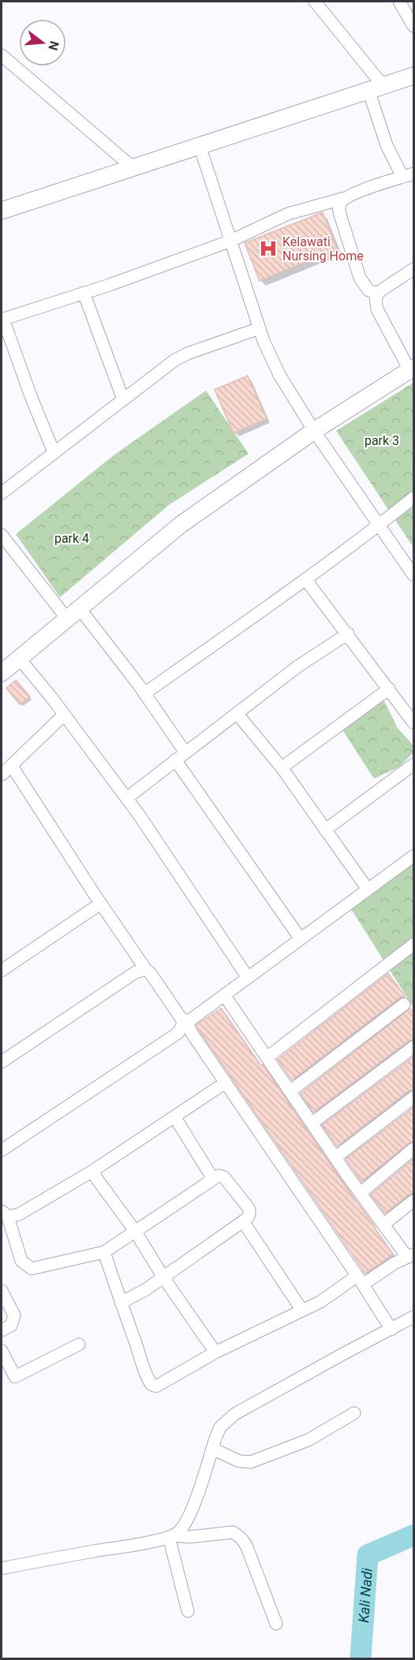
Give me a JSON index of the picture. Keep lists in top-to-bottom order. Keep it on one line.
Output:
{"water":["Kali Nadi"],"parks":["park 3","park 4"],"places":{"hospital":["Kelawati Nursing Home"]},"north":"right"}
